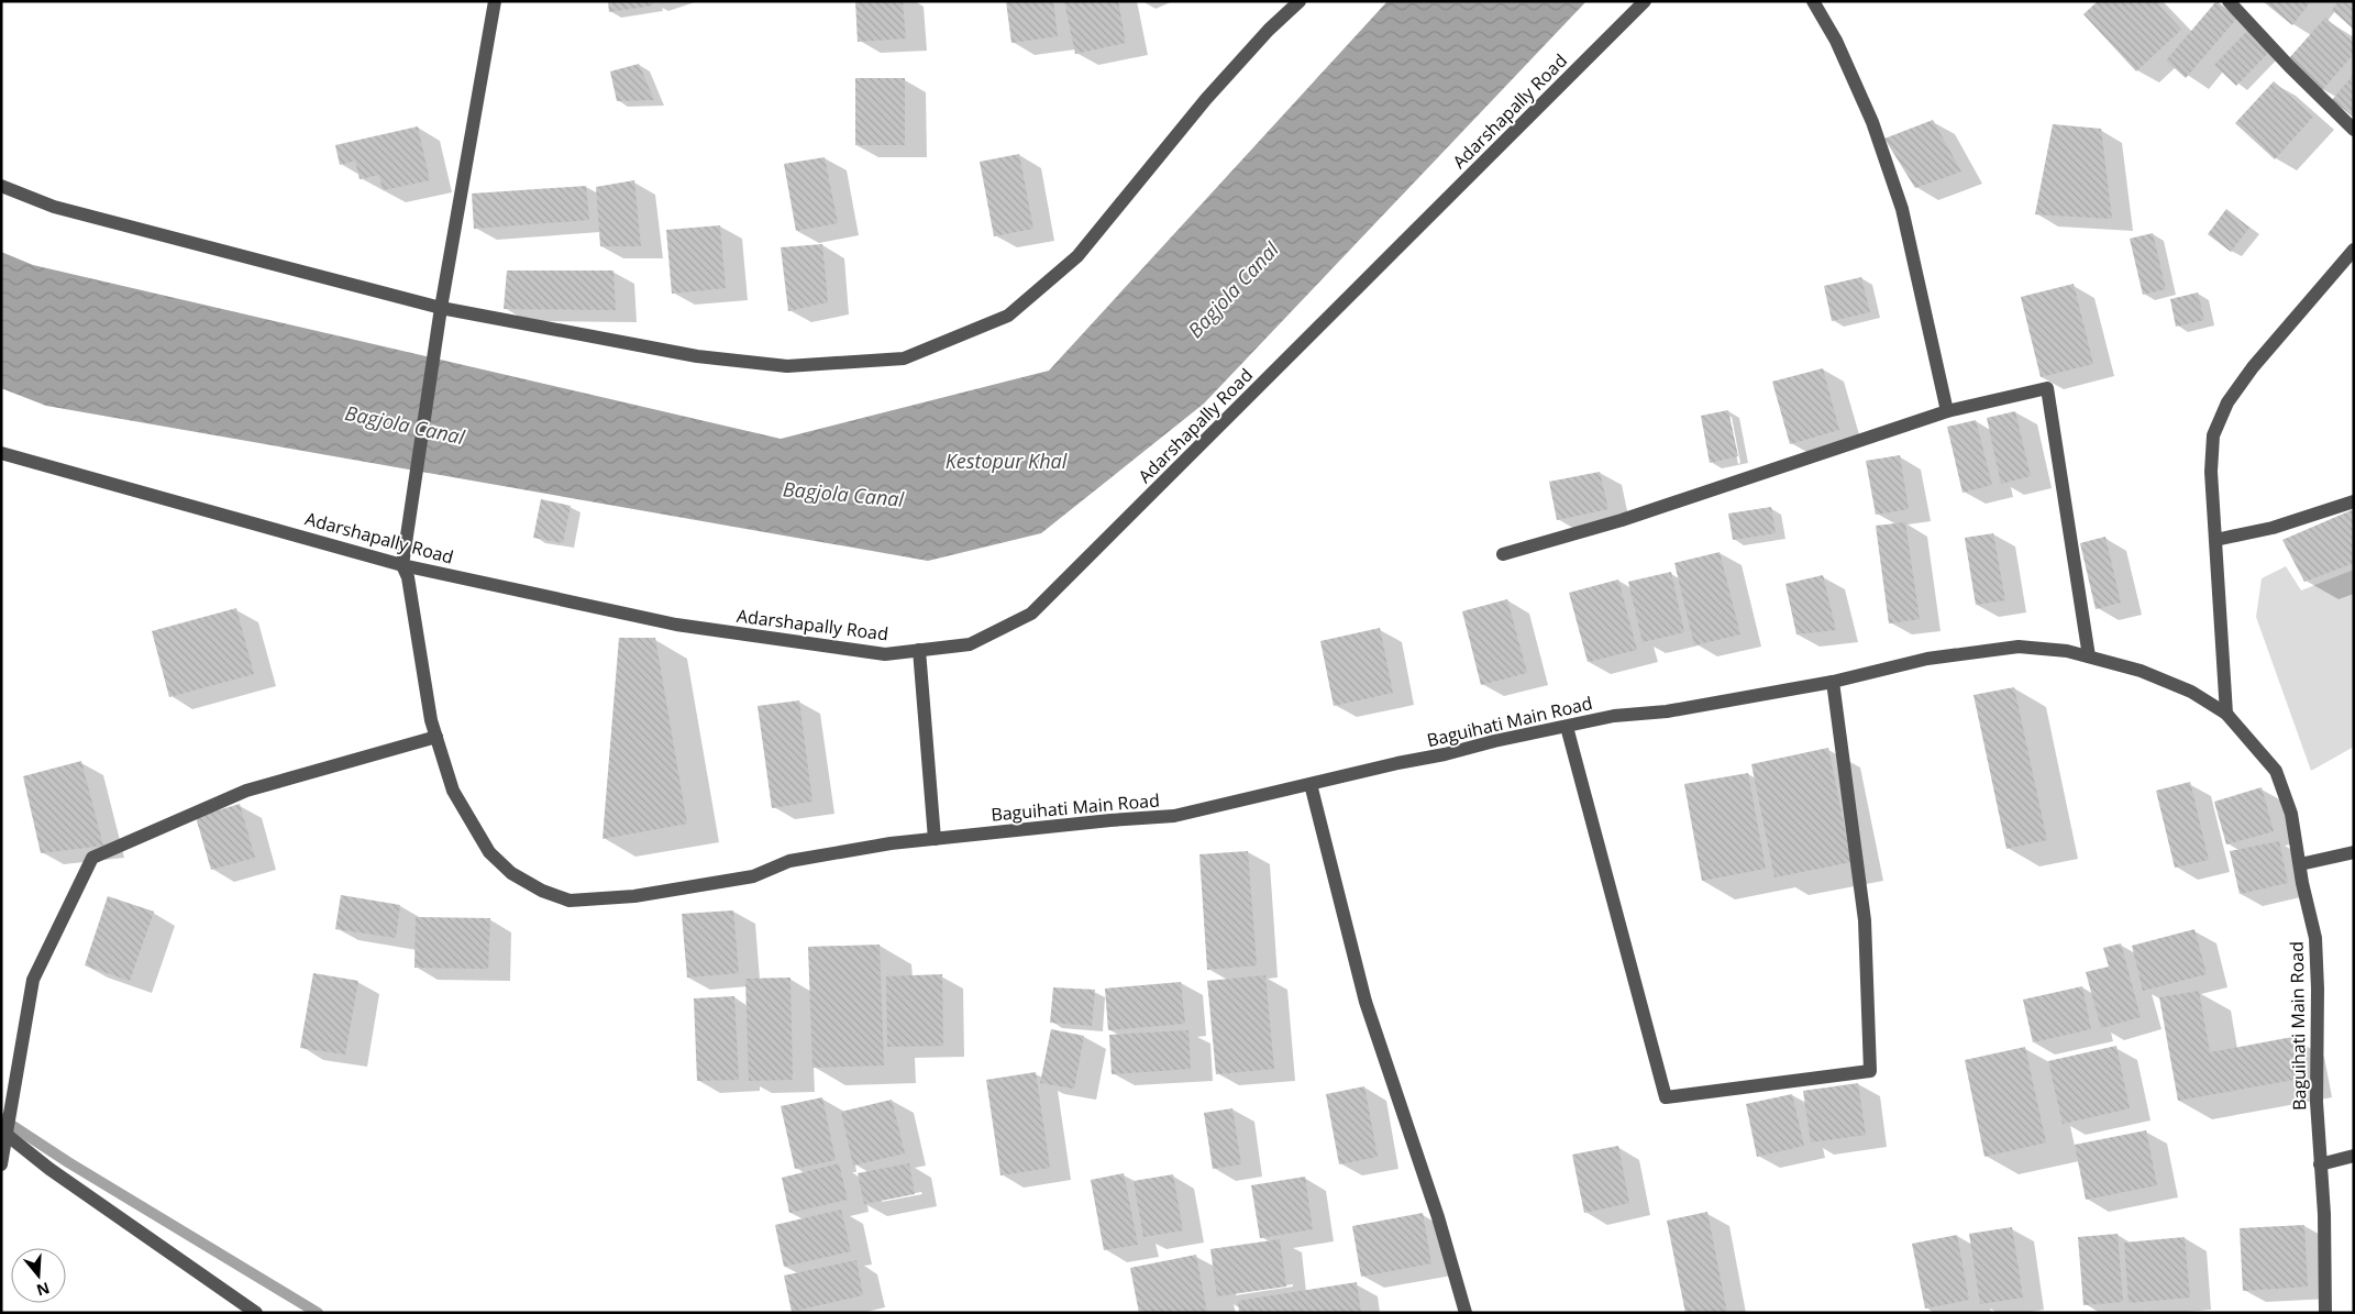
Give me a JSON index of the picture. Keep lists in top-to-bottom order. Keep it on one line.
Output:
{"streets":{"street":["Adarshapally Road","Baguihati Main Road"]},"crossings":[["Adarshapally Road","Baguihati Main Road"]],"water":["Bagjola Canal","Kestopur Khal"],"north":"bottom"}
